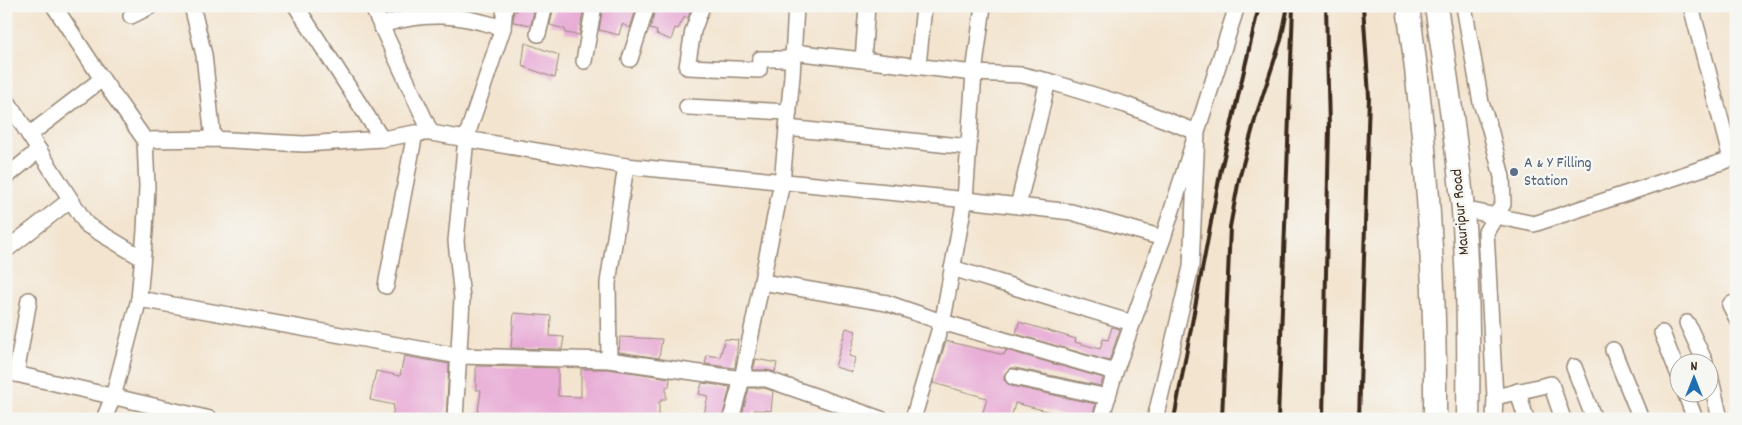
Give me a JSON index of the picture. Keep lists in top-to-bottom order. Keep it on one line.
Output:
{"streets":{"highway":["Mauripur Road"]},"places":["A & Y Filling Station"],"north":"top"}
